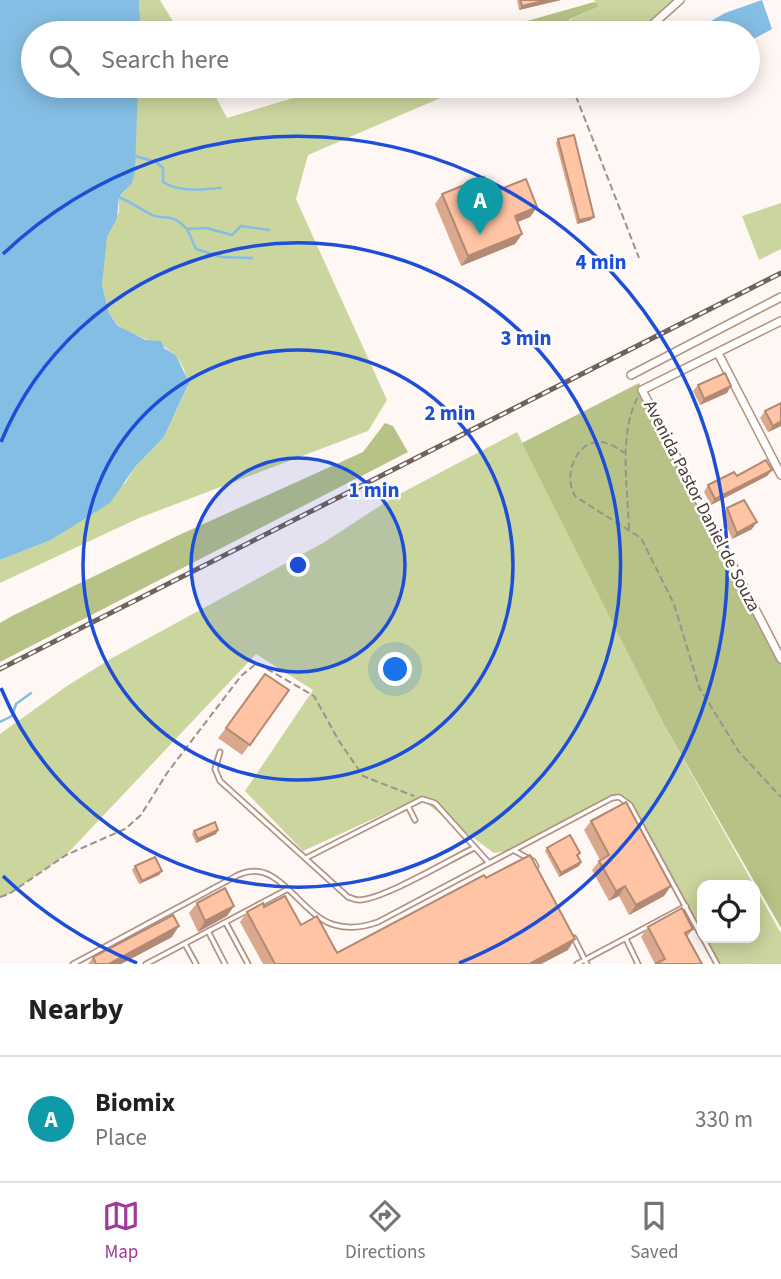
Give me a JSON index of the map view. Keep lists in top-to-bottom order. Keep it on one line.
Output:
{"streets":{"street":["Avenida Pastor Daniel de Souza"]},"page":{"search":"Search here","pins":"A","heading":"Nearby","list":[{"mark":"A","name":"Biomix","note":"Place","value":"330 m"}],"nav":["Map","Directions","Saved"]},"rings":["4 min","3 min","2 min","1 min"]}
